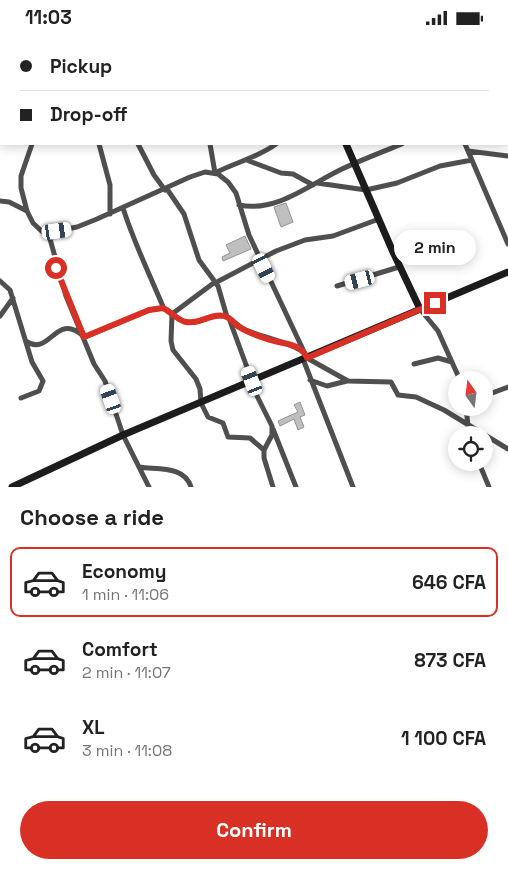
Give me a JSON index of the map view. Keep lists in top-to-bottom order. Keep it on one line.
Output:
{"north":"top","page":{"status":"11:03","banner":["Pickup","Drop-off"],"bubble":"2 min","heading":"Choose a ride","list":[{"name":"Economy","note":"1 min · 11:06","value":"646 CFA"},{"name":"Comfort","note":"2 min · 11:07","value":"873 CFA"},{"name":"XL","note":"3 min · 11:08","value":"1 100 CFA"}],"buttons":"Confirm"}}
